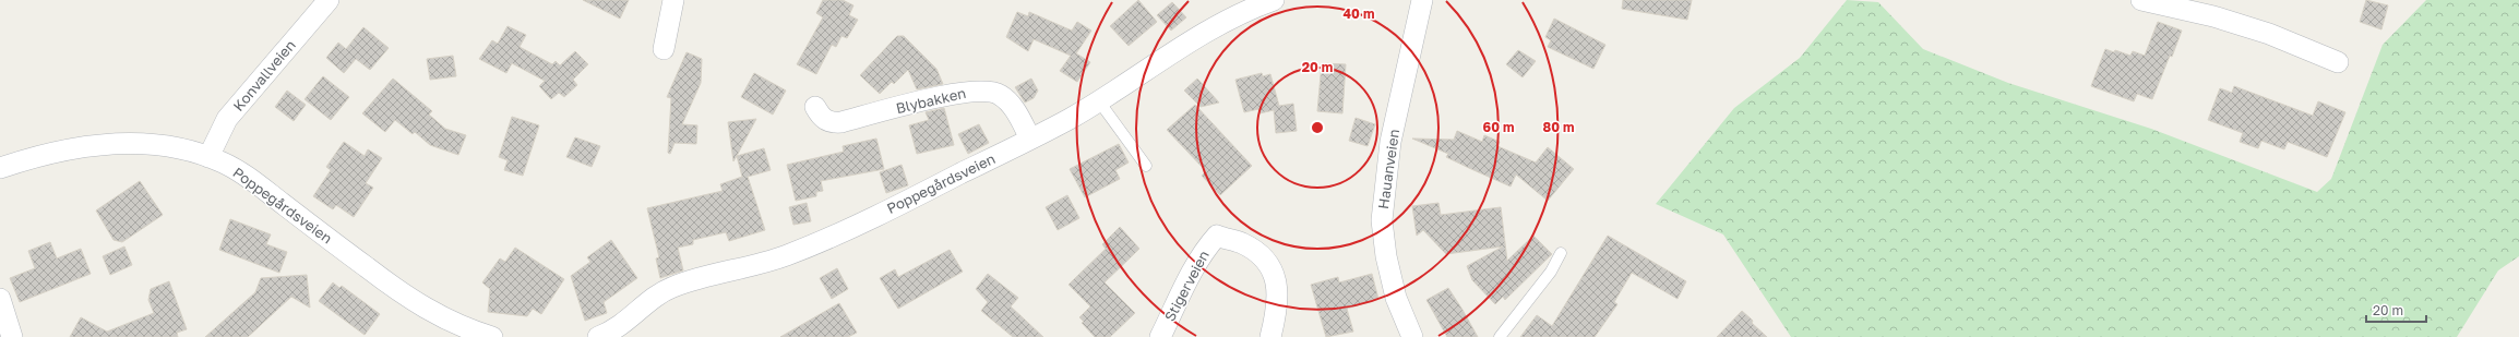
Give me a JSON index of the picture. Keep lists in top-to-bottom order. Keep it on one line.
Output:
{"streets":{"street":["Konvallveien","Blybakken","Hauanveien","Poppegårdsveien","Stigerveien"]},"crossings":[["Konvallveien","Poppegårdsveien"],["Blybakken","Poppegårdsveien"]],"scale_bar":"20 m","rings":["40 m","20 m","60 m","80 m"]}
